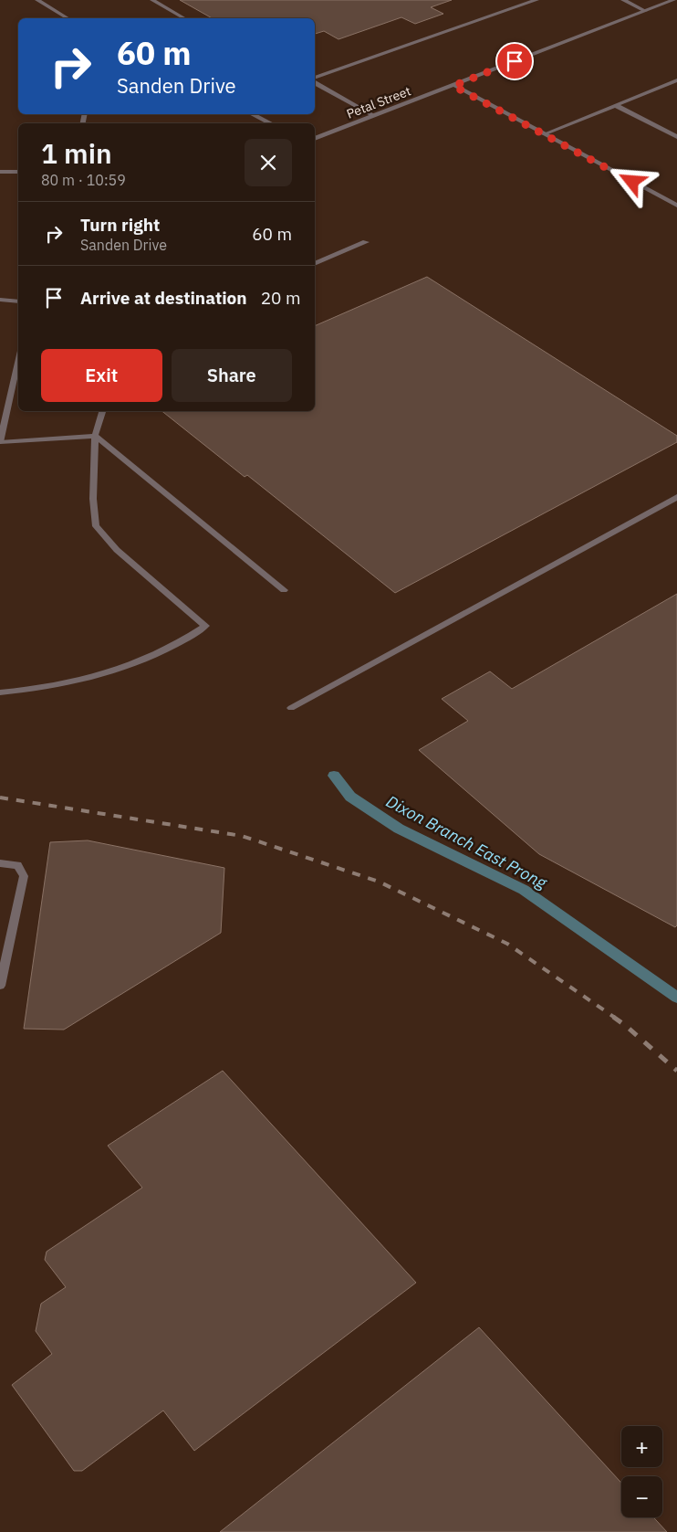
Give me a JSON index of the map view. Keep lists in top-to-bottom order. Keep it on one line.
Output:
{"streets":{"street":["Petal Street"]},"water":["Dixon Branch East Prong"],"page":{"turn":["60 m","Sanden Drive"],"heading":["1 min","80 m · 10:59"],"list":[{"name":"Turn right","note":"Sanden Drive","value":"60 m"},{"name":"Arrive at destination","value":"20 m"}],"buttons":["Exit","Share"],"map_buttons":["+","−"]}}
